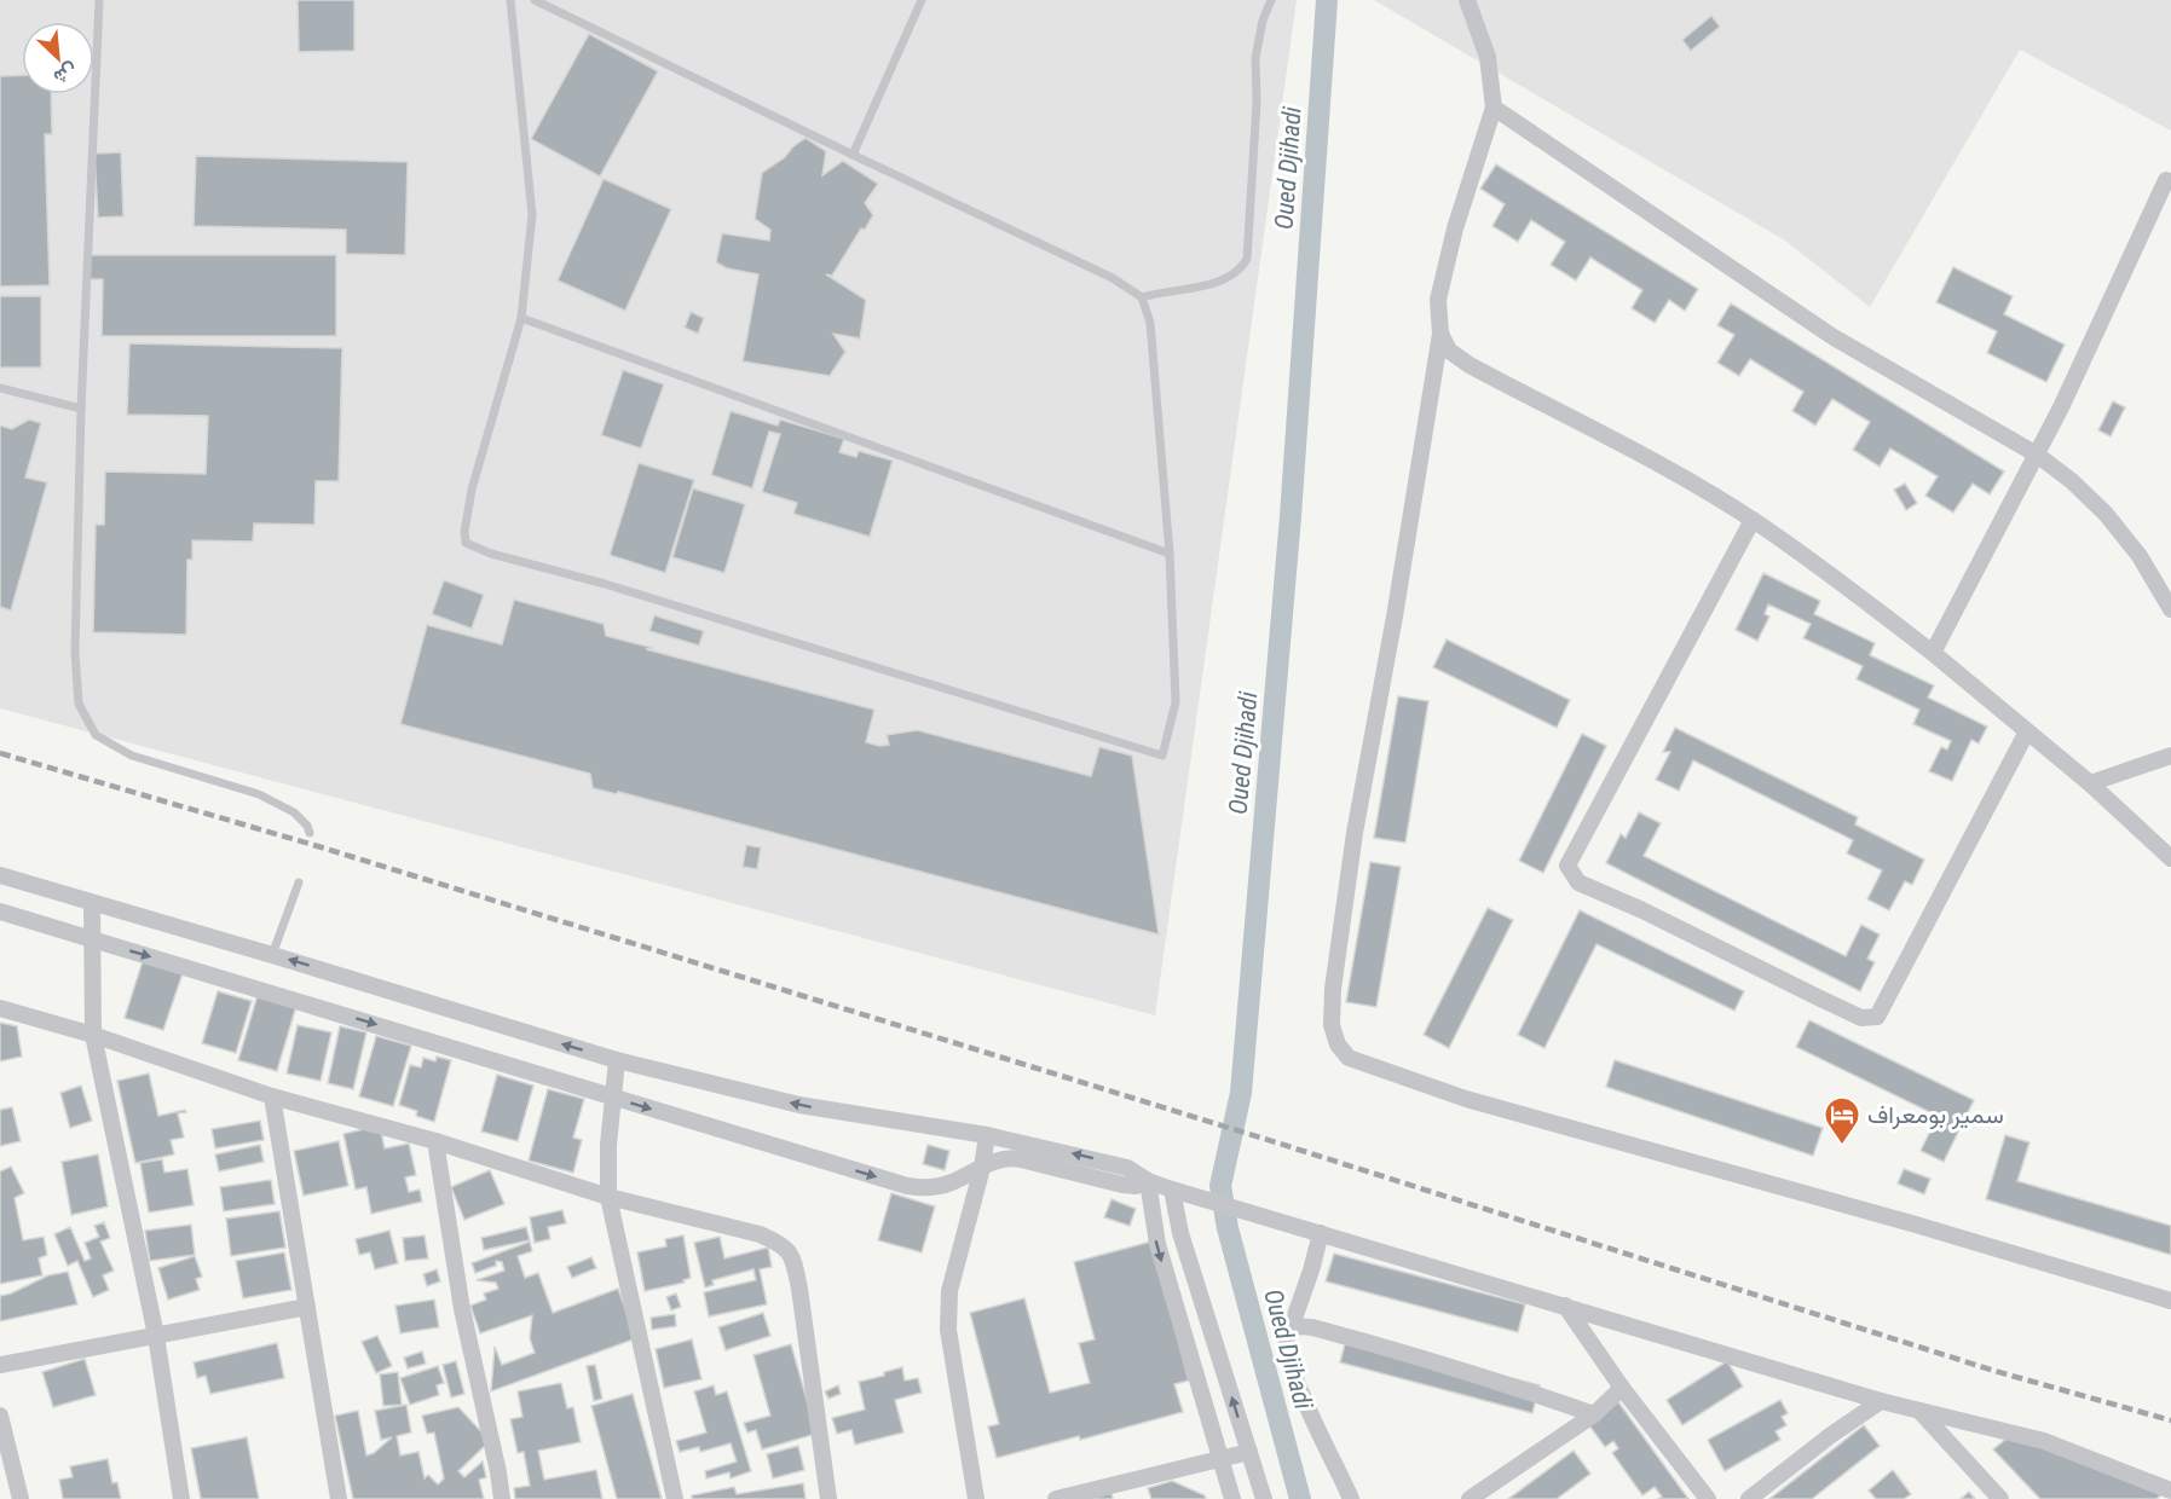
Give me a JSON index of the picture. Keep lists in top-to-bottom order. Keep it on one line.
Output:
{"water":["Oued Djihadi"],"places":{"hotel":["سمير بومعراف"]},"north":"bottom right"}
